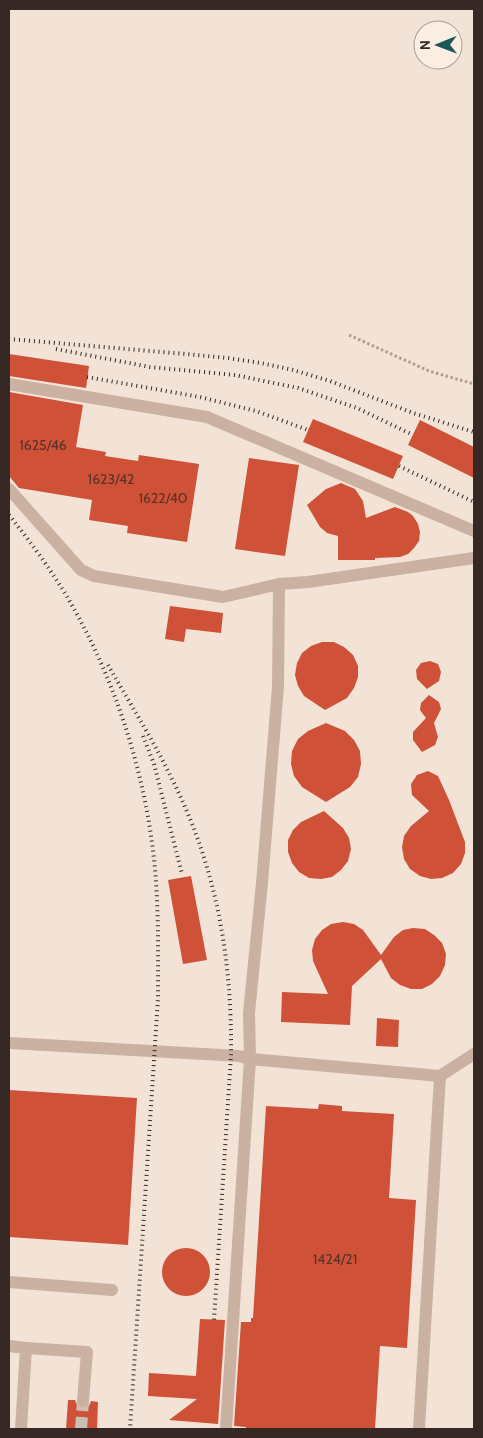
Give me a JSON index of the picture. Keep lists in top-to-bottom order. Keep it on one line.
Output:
{"house_numbers":["1625/46","1623/42","1622/40","1424/21"],"north":"left"}
